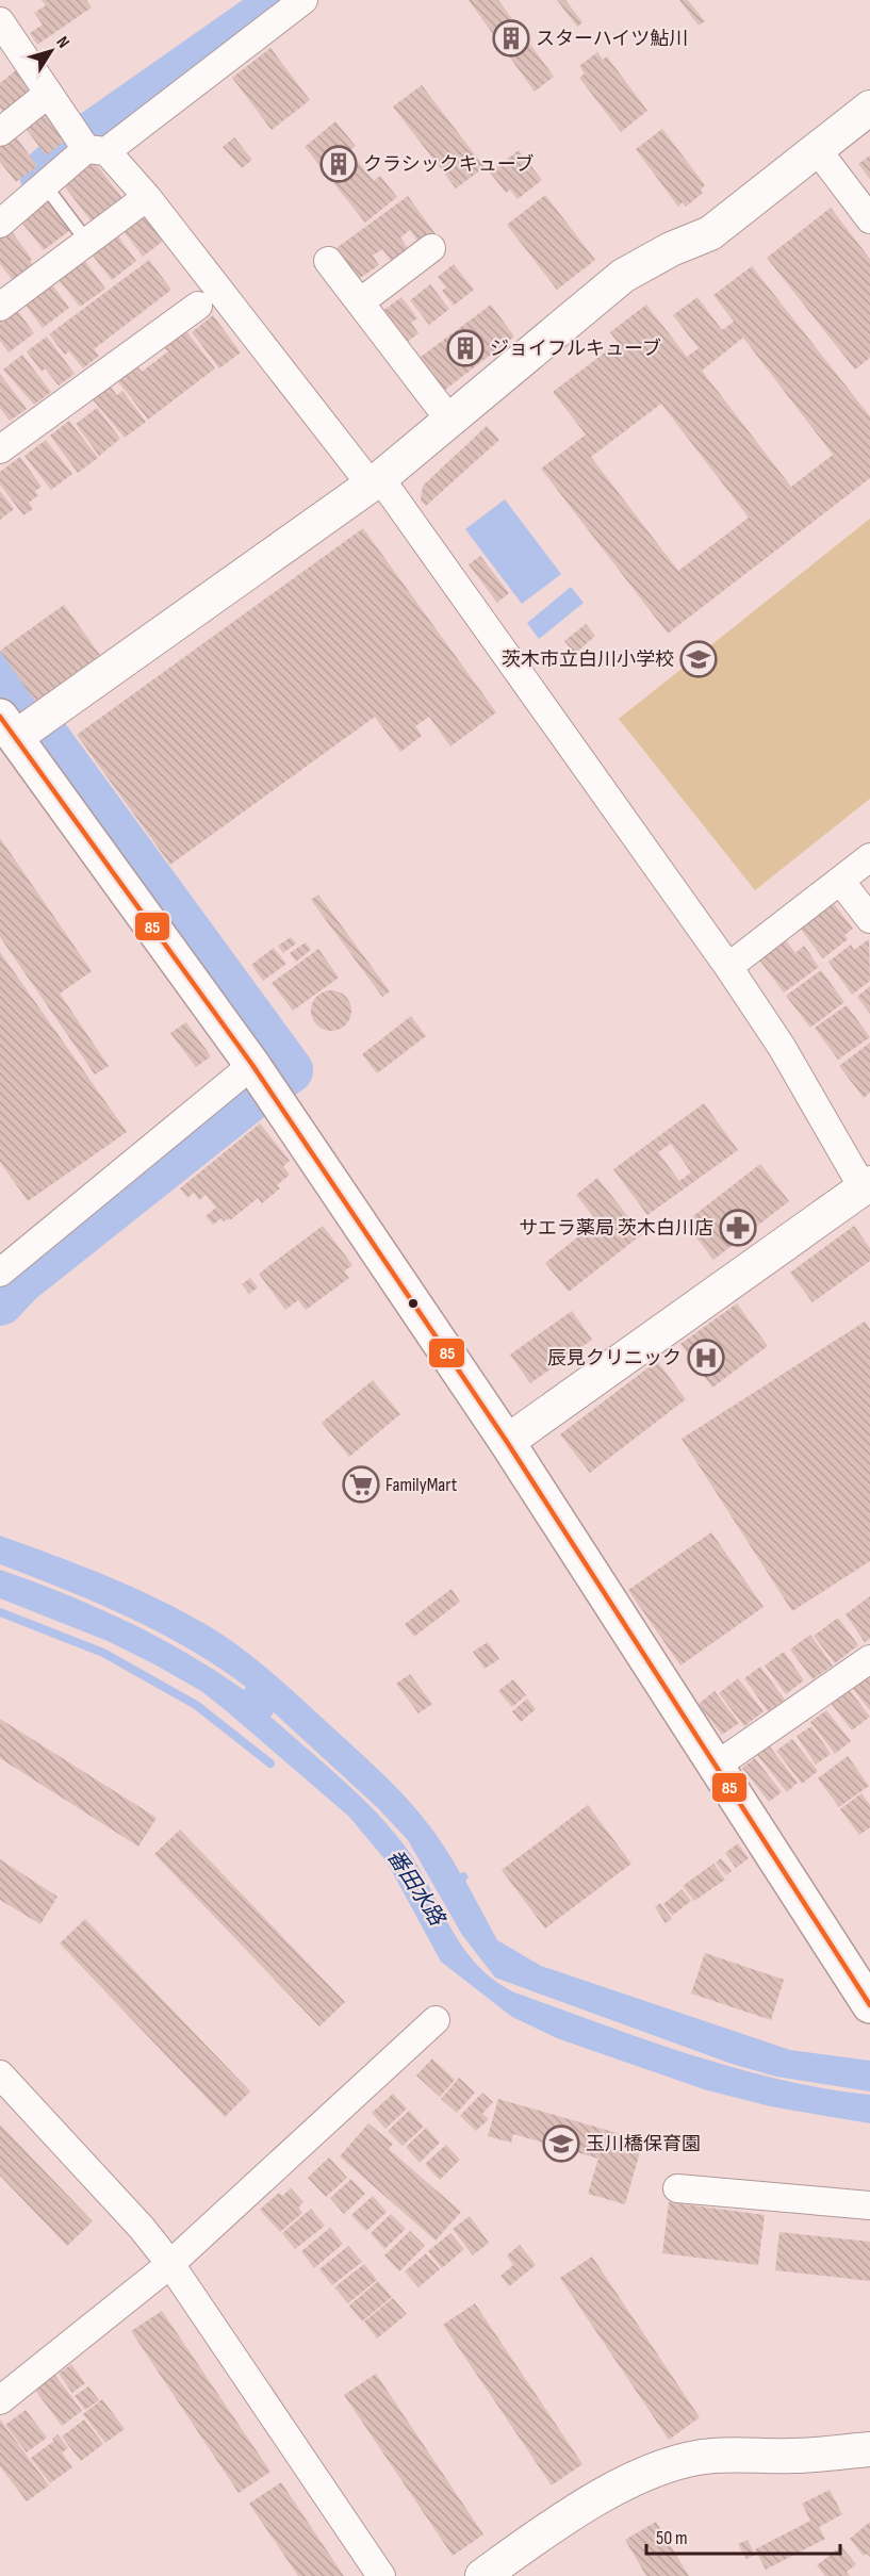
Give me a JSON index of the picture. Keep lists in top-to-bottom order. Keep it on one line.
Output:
{"water":["番田水路"],"places":{"building":["スターハイツ鮎川","クラシックキューブ","ジョイフルキューブ"],"school or university":["茨木市立白川小学校","玉川橋保育園"],"pharmacy":["サエラ薬局 茨木白川店"],"hospital":["辰見クリニック"],"supermarket":["FamilyMart"]},"lines":["transit line 85"],"scale_bar":"50 m","north":"top right"}
